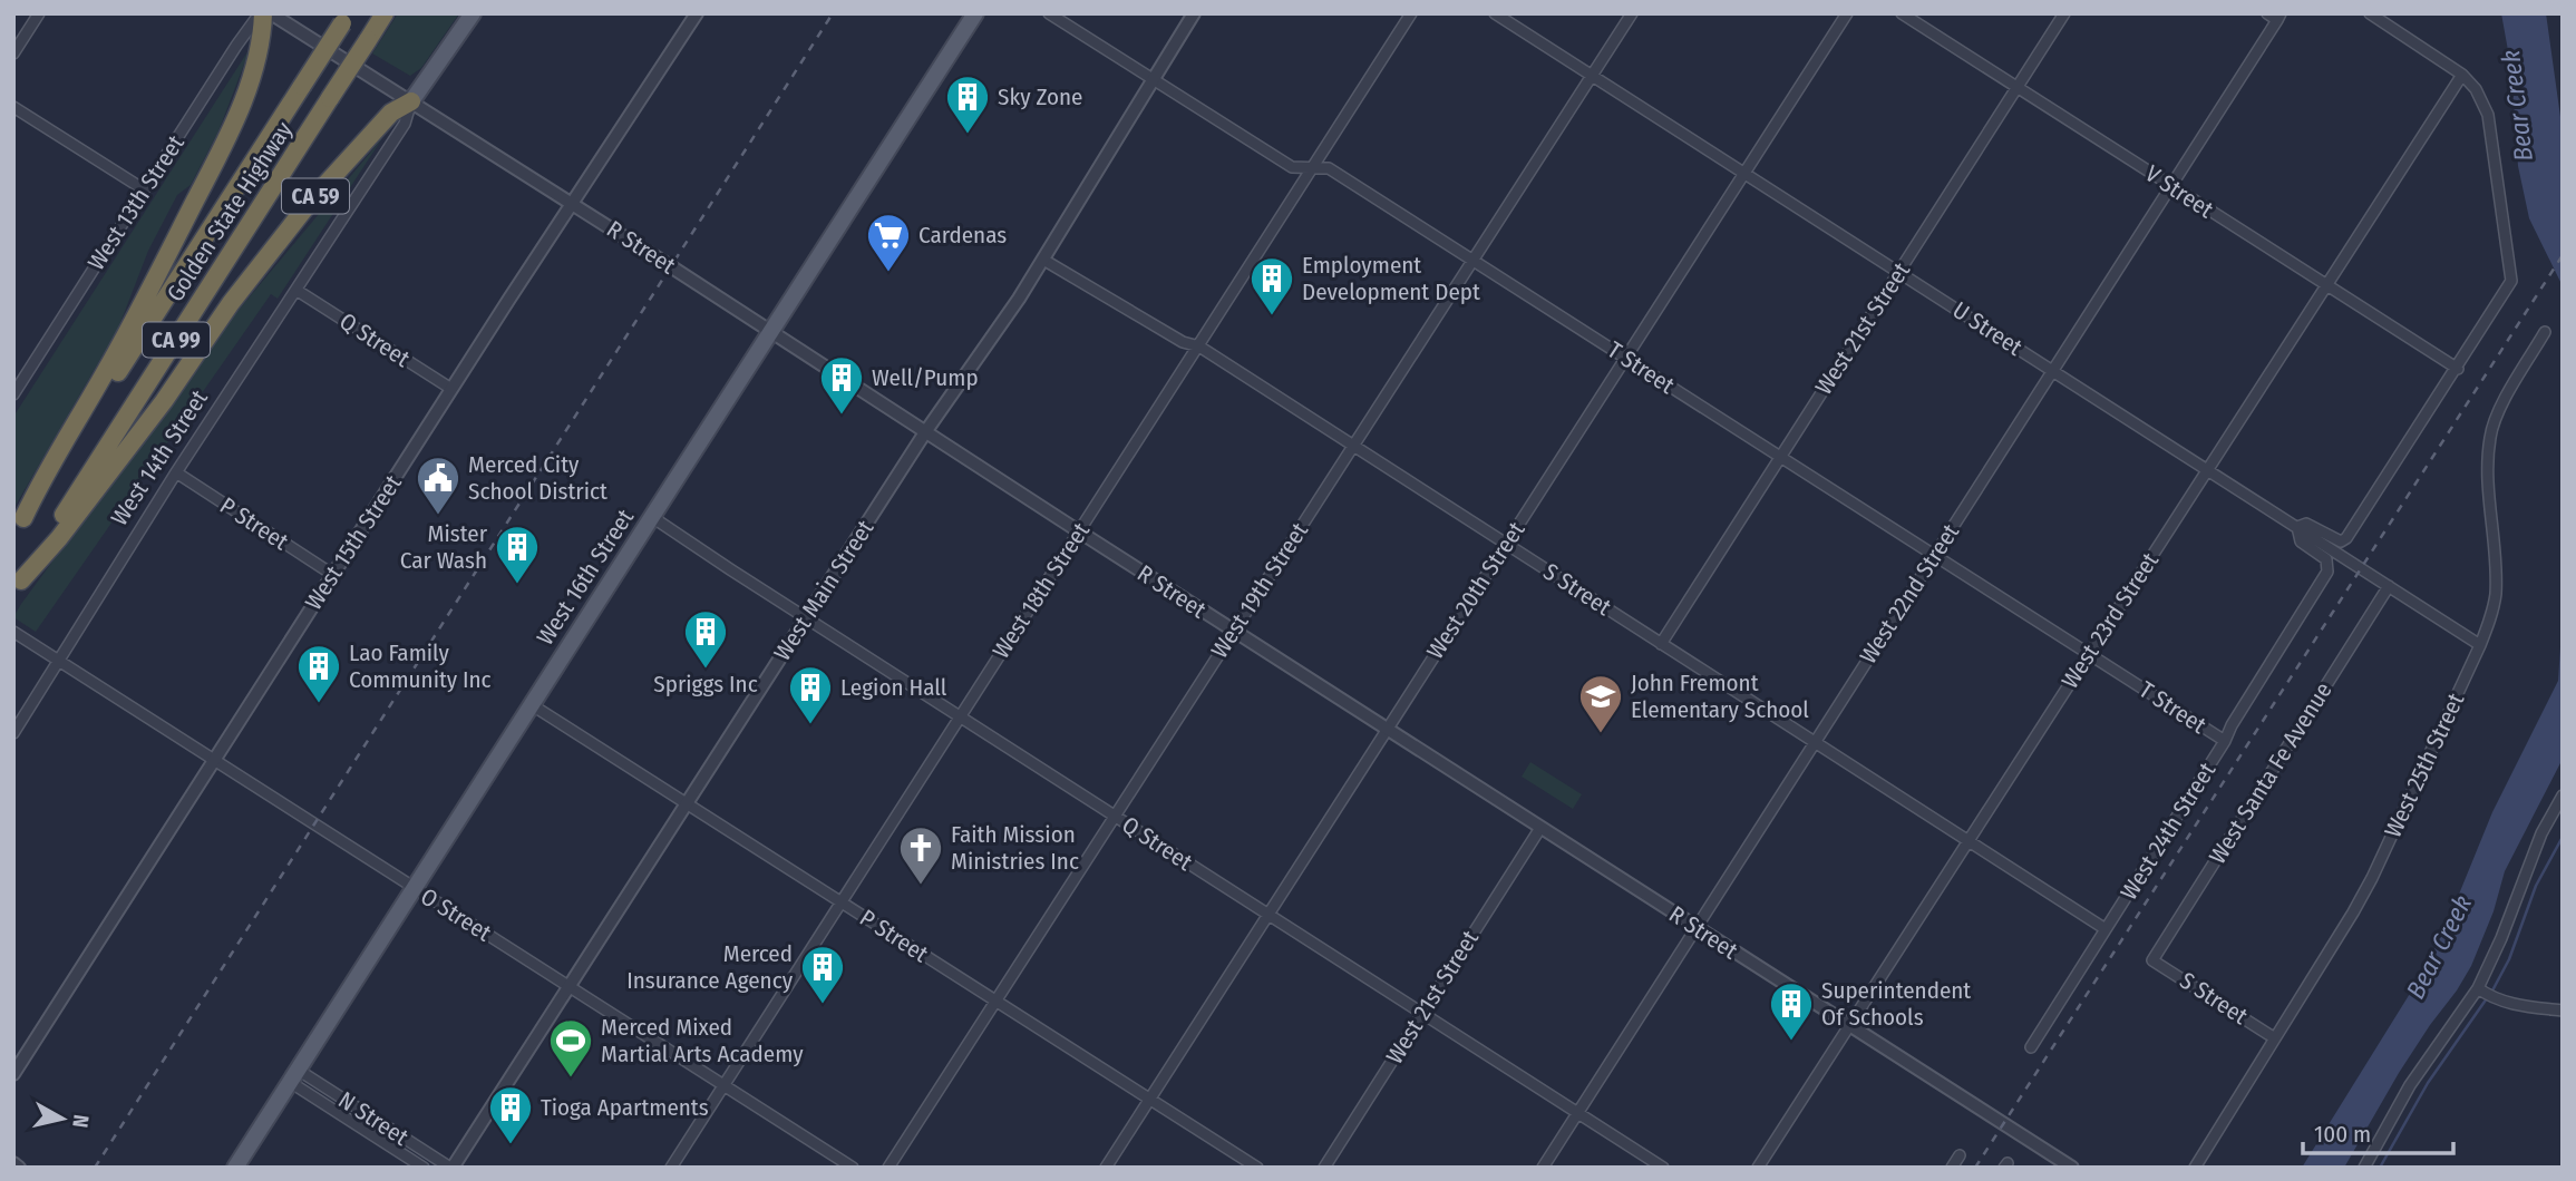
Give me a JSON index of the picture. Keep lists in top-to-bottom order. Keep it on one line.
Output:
{"streets":{"highway":["CA 59","Golden State Highway","CA 99"],"main road":["West 14th Street","West 16th Street"],"street":["V Street","West 13th Street","R Street","West 21st Street","U Street","Q Street","T Street","P Street","West 15th Street","S Street","West Main Street","West 18th Street","West 19th Street","West 20th Street","West 22nd Street","West 23rd Street","West 25th Street","West Santa Fe Avenue","West 24th Street","O Street","N Street"]},"crossings":[["V Street","West 21st Street"],["V Street","West 22nd Street"],["V Street","West 23rd Street"],["CA 59","Golden State Highway"],["CA 59","R Street"],["CA 59","West 14th Street"],["R Street","West 21st Street"],["R Street","West 14th Street"],["R Street","West 15th Street"],["R Street","West 16th Street"],["R Street","West Main Street"],["R Street","West 18th Street"],["R Street","West 19th Street"],["R Street","West 20th Street"],["R Street","West 22nd Street"],["R Street","West 23rd Street"],["West 21st Street","U Street"],["West 21st Street","Q Street"],["West 21st Street","T Street"],["West 21st Street","S Street"],["U Street","West 19th Street"],["U Street","West 20th Street"],["U Street","West 22nd Street"],["U Street","West 23rd Street"],["U Street","West 25th Street"],["U Street","West Santa Fe Avenue"],["U Street","West 24th Street"],["Q Street","West 14th Street"],["Q Street","West 15th Street"],["Q Street","West 16th Street"],["Q Street","West Main Street"],["Q Street","West 18th Street"],["Q Street","West 19th Street"],["Q Street","West 20th Street"],["Q Street","West 22nd Street"],["T Street","West Main Street"],["T Street","West 18th Street"],["T Street","West 19th Street"],["T Street","West 20th Street"],["T Street","West 22nd Street"],["T Street","West 23rd Street"],["T Street","West 24th Street"],["West 14th Street","P Street"],["West 14th Street","O Street"],["P Street","West 15th Street"],["P Street","West 16th Street"],["P Street","West Main Street"],["P Street","West 18th Street"],["P Street","West 19th Street"],["P Street","West 20th Street"],["West 15th Street","O Street"],["West 16th Street","O Street"],["West 16th Street","N Street"],["S Street","West Main Street"],["S Street","West 18th Street"],["S Street","West 19th Street"],["S Street","West 20th Street"],["S Street","West 22nd Street"],["S Street","West 23rd Street"],["S Street","West 25th Street"],["S Street","West Santa Fe Avenue"],["S Street","West 24th Street"],["West Main Street","O Street"],["West Main Street","N Street"],["West 18th Street","O Street"]],"water":["Bear Creek"],"places":{"building":["Sky Zone","Employment Development Dept","Well/Pump","Mister Car Wash","Spriggs Inc","Lao Family Community Inc","Legion Hall","Merced Insurance Agency","Superintendent Of Schools","Tioga Apartments"],"supermarket":["Cardenas"],"public building":["Merced City School District"],"school or university":["John Fremont Elementary School"],"church":["Faith Mission Ministries Inc"],"sports":["Merced Mixed Martial Arts Academy"]},"scale_bar":"100 m","north":"right"}
